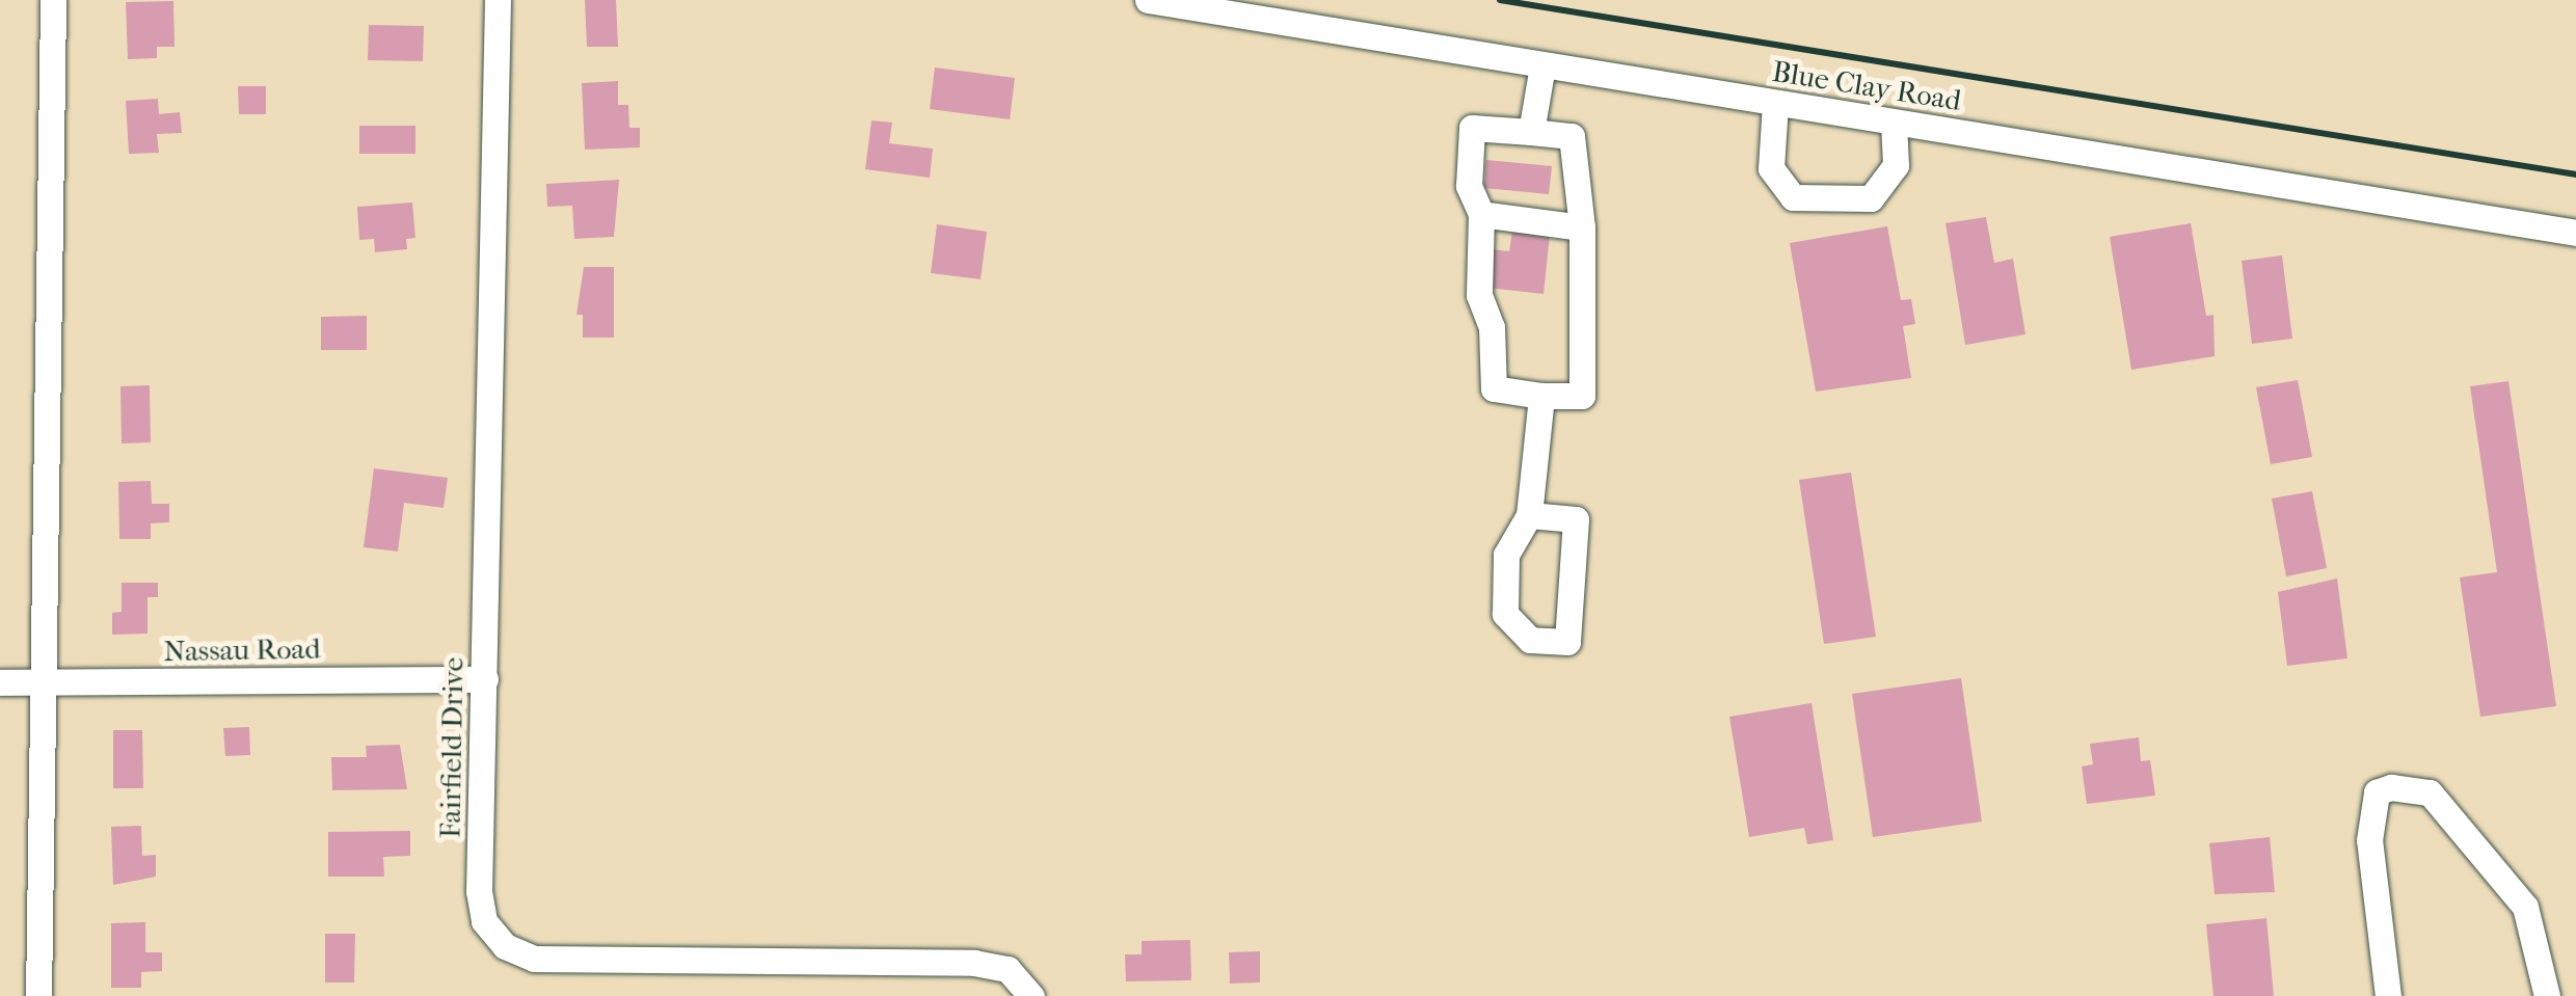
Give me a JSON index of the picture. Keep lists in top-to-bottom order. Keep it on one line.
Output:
{"streets":{"street":["Blue Clay Road","Nassau Road","Fairfield Drive"]},"crossings":[["Nassau Road","Fairfield Drive"]]}
